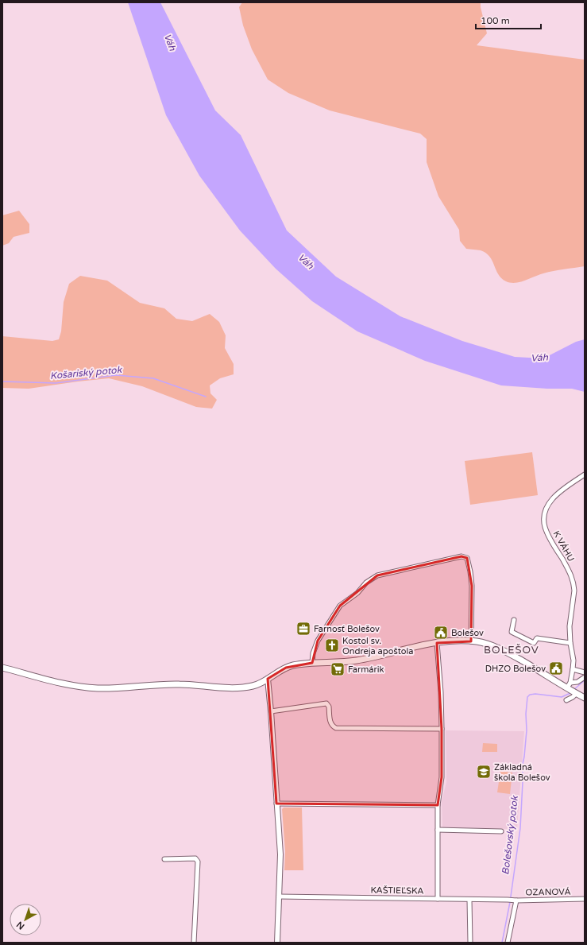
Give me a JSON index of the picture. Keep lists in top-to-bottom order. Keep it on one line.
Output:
{"streets":{"street":["K VÁHU","KAŠTIEĽSKA","OZANOVÁ"]},"crossings":[["KAŠTIEĽSKA","OZANOVÁ"]],"districts":["BOLEŠOV"],"water":["Váh","Košariský potok","Bolešovský potok"],"places":{"office":["Farnosť Bolešov"],"public building":["Bolešov","DHZO Bolešov"],"church":["Kostol sv. Ondreja apoštola"],"supermarket":["Farmárik"],"school or university":["Základná škola Bolešov"]},"scale_bar":"100 m","north":"bottom left"}
